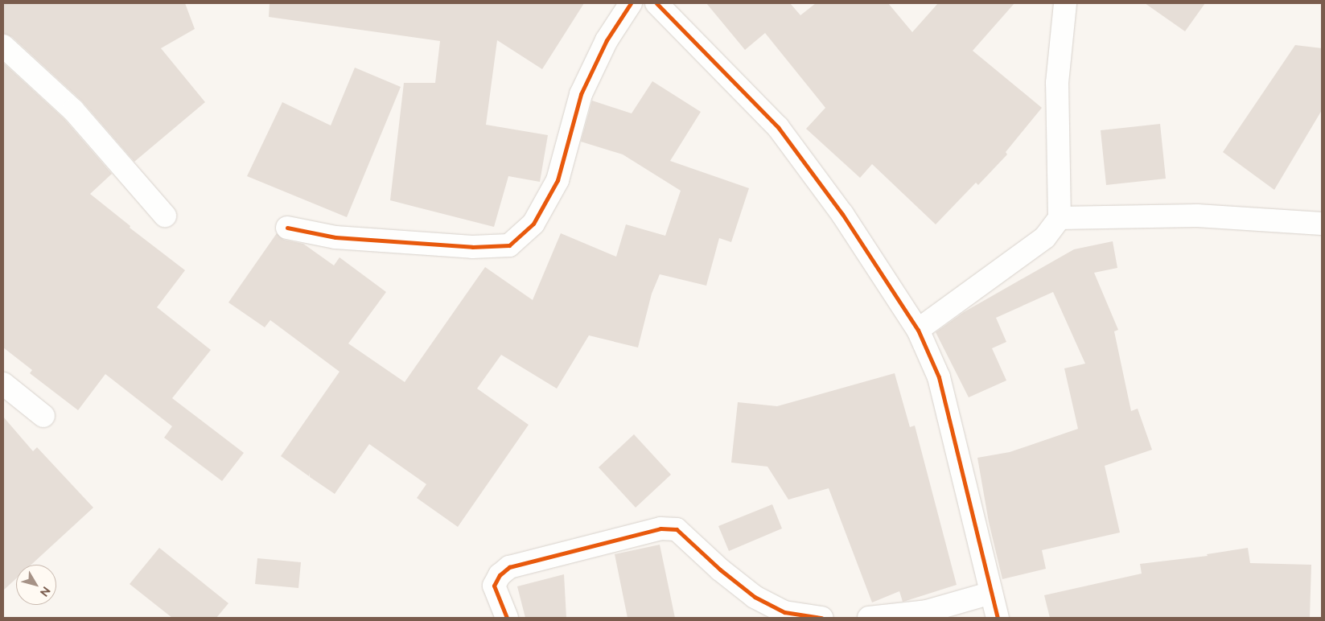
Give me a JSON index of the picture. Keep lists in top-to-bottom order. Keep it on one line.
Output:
{"north":"bottom right"}
